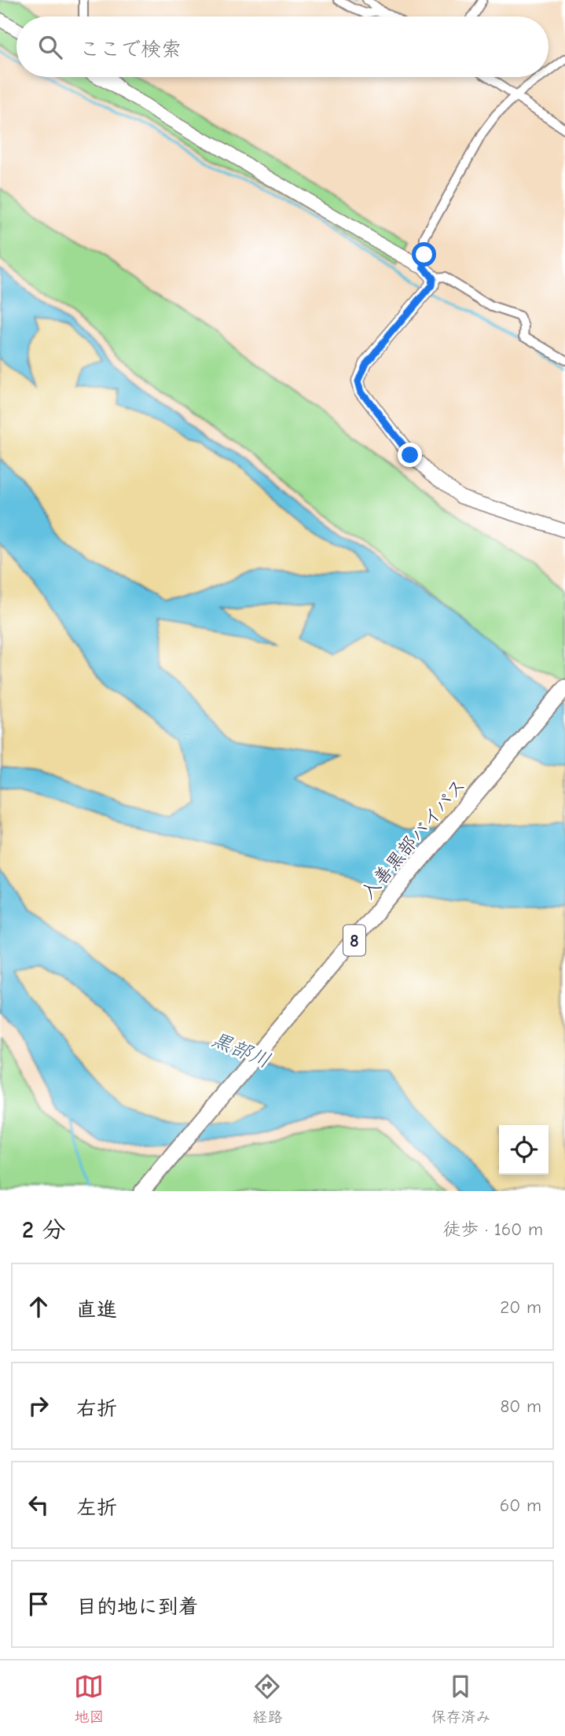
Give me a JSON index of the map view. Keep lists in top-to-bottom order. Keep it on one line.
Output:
{"streets":{"highway":["入善黒部バイパス","8"]},"water":["黒部川"],"page":{"search":"ここで検索","heading":["2 分","徒歩 · 160 m"],"list":[["直進","20 m"],["右折","80 m"],["左折","60 m"],"目的地に到着"],"nav":["地図","経路","保存済み"]}}
